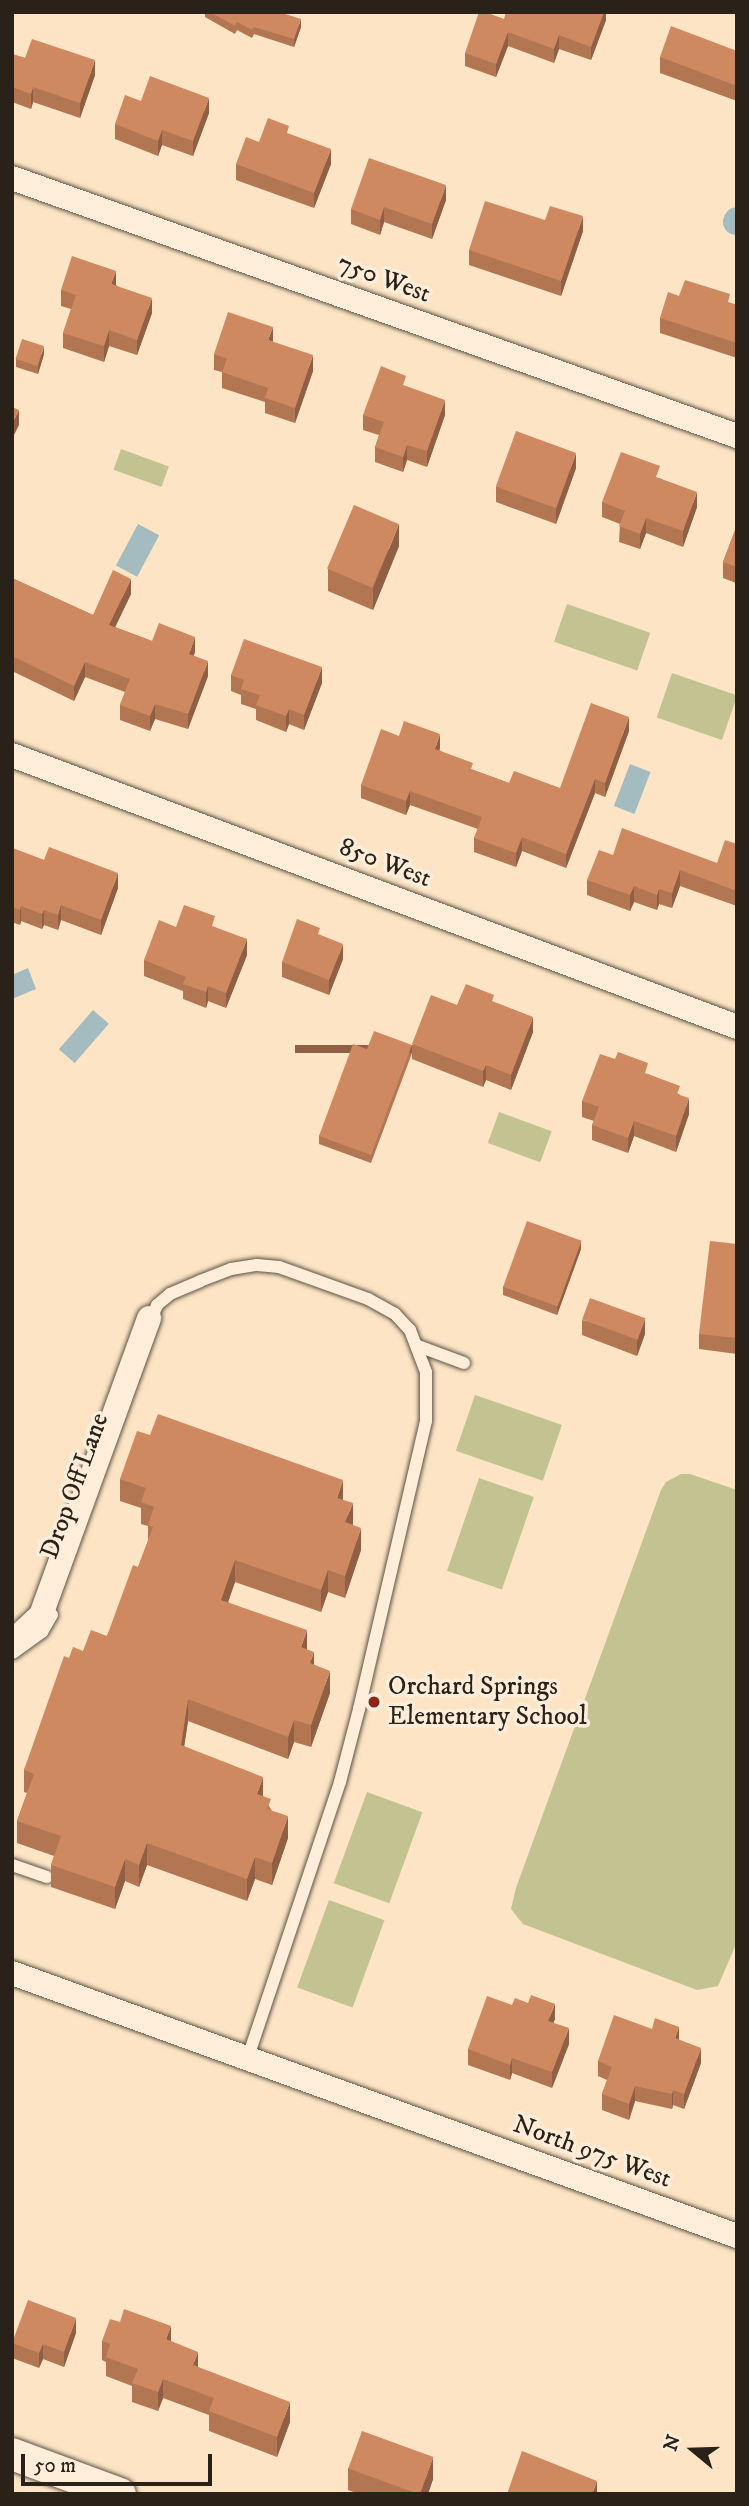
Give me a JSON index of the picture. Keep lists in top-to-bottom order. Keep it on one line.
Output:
{"streets":{"street":["750 West","850 West","North 975 West"],"lane":["Drop Off Lane"]},"places":["Orchard Springs Elementary School"],"scale_bar":"50 m","north":"left"}
